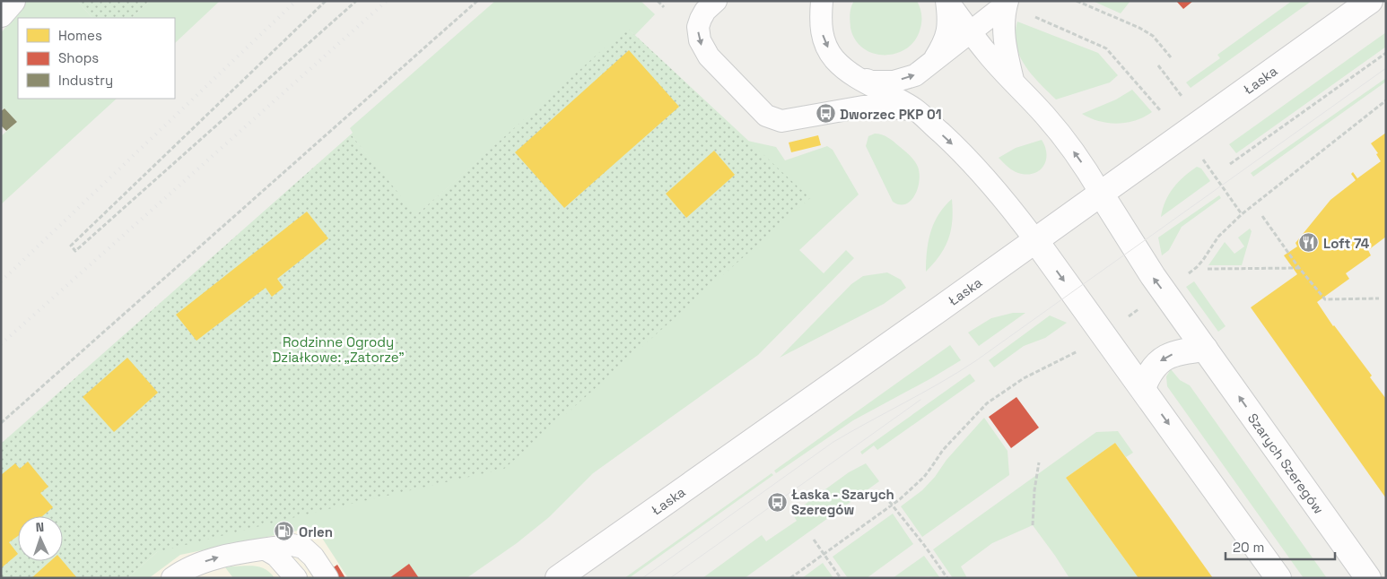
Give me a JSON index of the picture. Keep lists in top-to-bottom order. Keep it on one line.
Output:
{"streets":{"street":["Łaska","Szarych Szeregów"]},"crossings":[["Łaska","Szarych Szeregów"]],"parks":["Rodzinne Ogrody Działkowe: „Zatorze”"],"places":{"bus stop":["Dworzec PKP 01","Łaska - Szarych Szeregów"],"restaurant":["Loft 74"],"fuel station":["Orlen"]},"legend":["Homes","Shops","Industry"],"scale_bar":"20 m","north":"top"}
